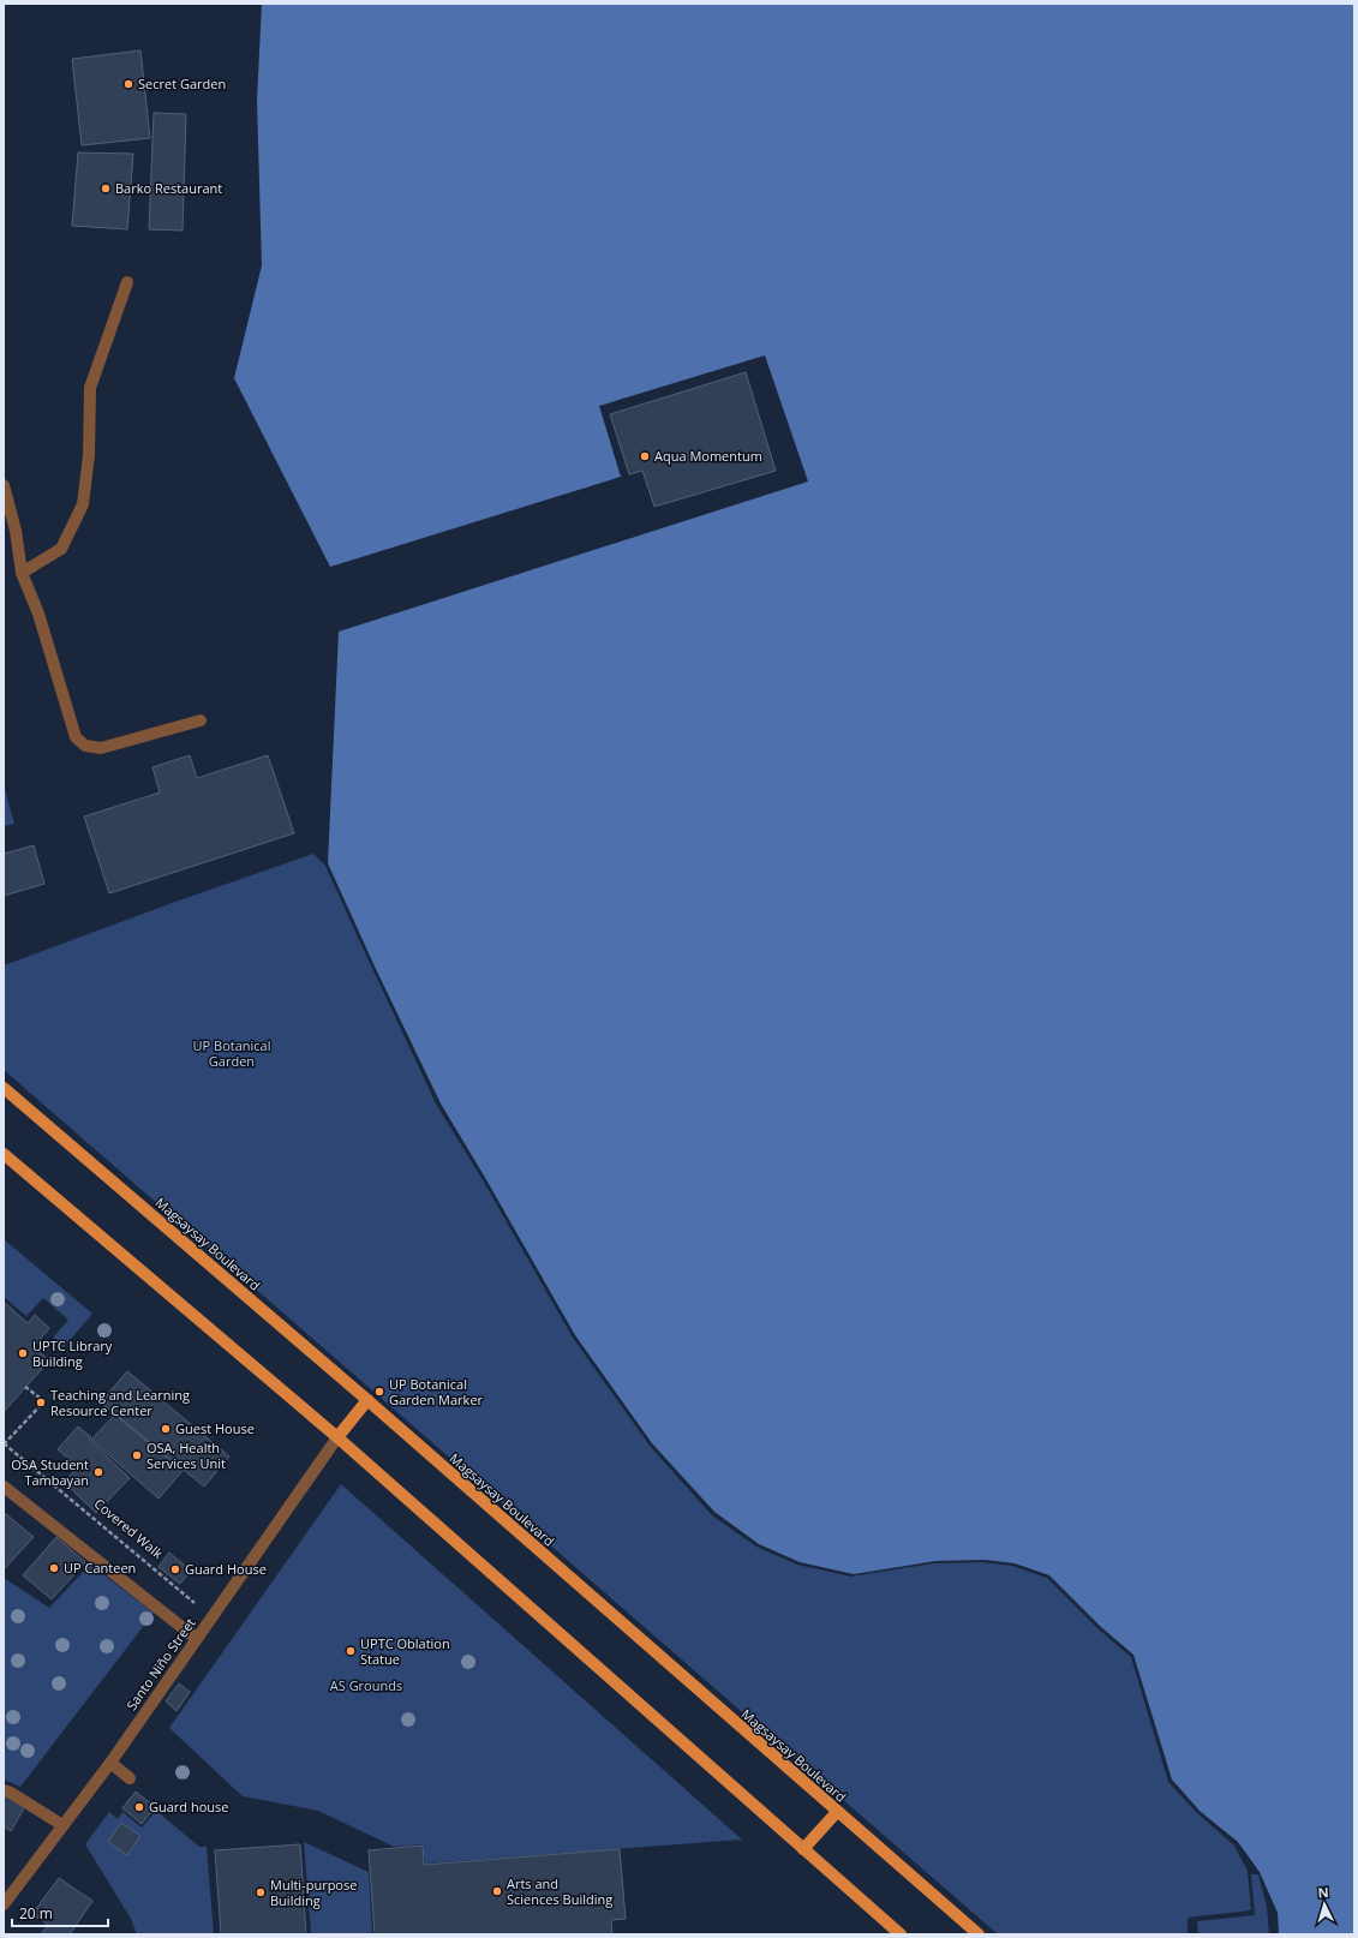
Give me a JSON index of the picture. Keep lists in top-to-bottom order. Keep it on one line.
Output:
{"streets":{"main road":["Magsaysay Boulevard"],"street":["Santo Niño Street"],"path":["Covered Walk"]},"crossings":[["Covered Walk","Santo Niño Street"]],"parks":["UP Botanical Garden","AS Grounds"],"places":["Secret Garden","Barko Restaurant","Aqua Momentum","UPTC Library Building","UP Botanical Garden Marker","Teaching and Learning Resource Center","Guest House","OSA, Health Services Unit","OSA Student Tambayan","UP Canteen","Guard House","UPTC Oblation Statue","Guard house","Arts and Sciences Building","Multi-purpose Building"],"scale_bar":"20 m","north":"top"}
